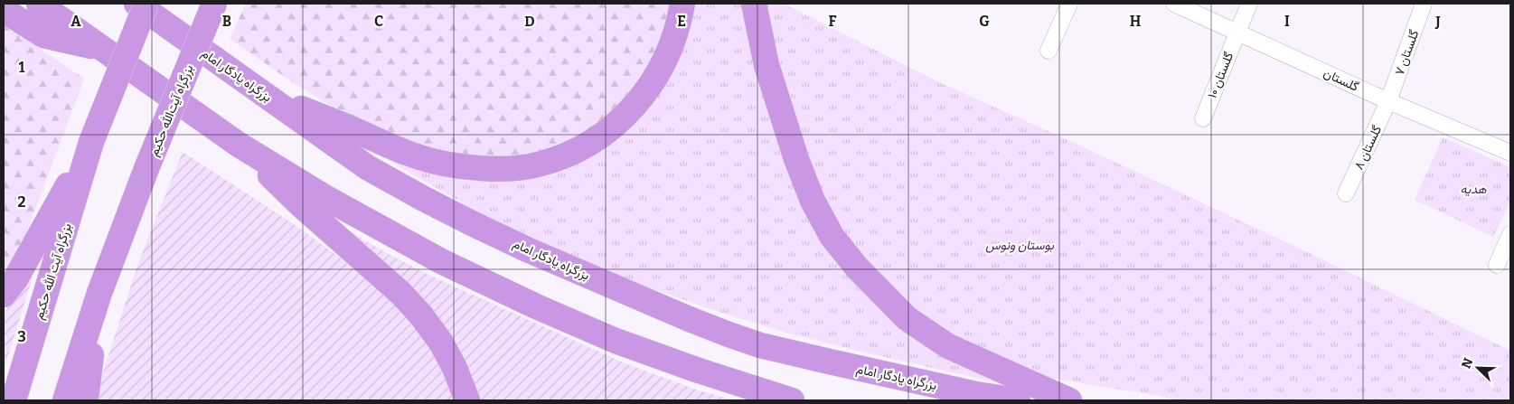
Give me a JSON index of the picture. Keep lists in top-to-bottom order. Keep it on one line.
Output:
{"streets":{"highway":["بزرگراه یادگار امام","بزرگراه آیت‌الله حکیم","بزرگراه آیت الله حکیم"],"street":["گلستان ۷","گلستان ۱۰","گلستان","گلستان ۸"]},"crossings":[["گلستان ۷","گلستان"],["گلستان ۷","گلستان ۸"],["گلستان ۱۰","گلستان"],["گلستان","گلستان ۸"]],"parks":["هدیه","بوستان ونوس"],"north":"top left","grid":{"columns":["A","B","C","D","E","F","G","H","I","J"],"rows":["1","2","3"]}}
